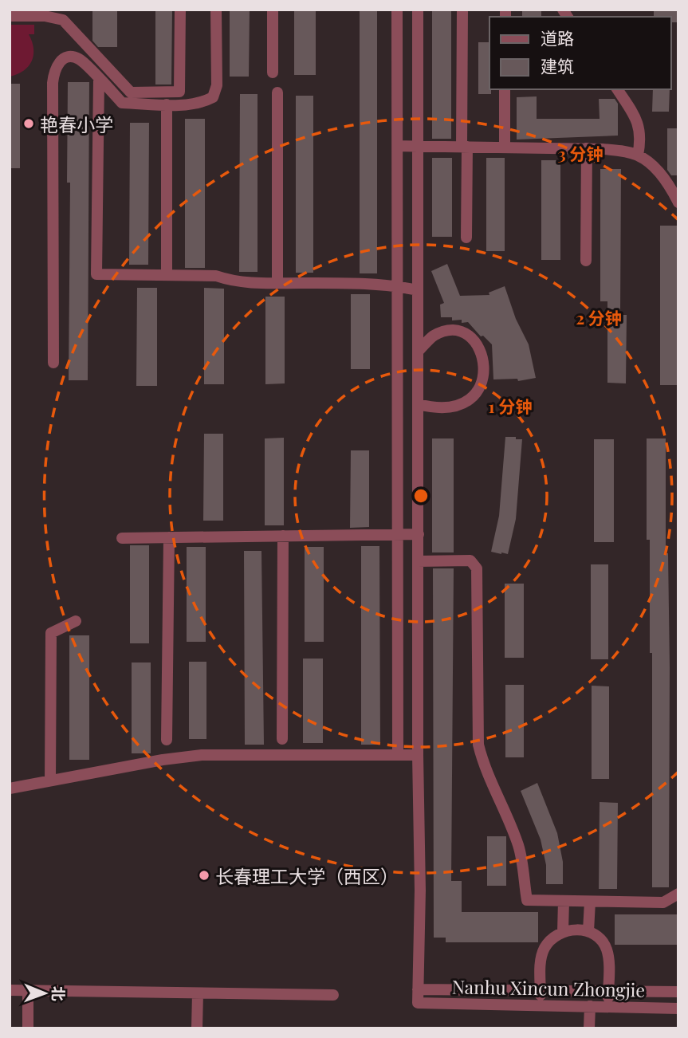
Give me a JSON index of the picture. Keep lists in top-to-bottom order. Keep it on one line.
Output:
{"streets":{"street":["Nanhu Xincun Zhongjie"]},"places":["艳春小学","长春理工大学（西区）"],"legend":["道路","建筑"],"north":"right","rings":["3 分钟","2 分钟","1 分钟"]}
